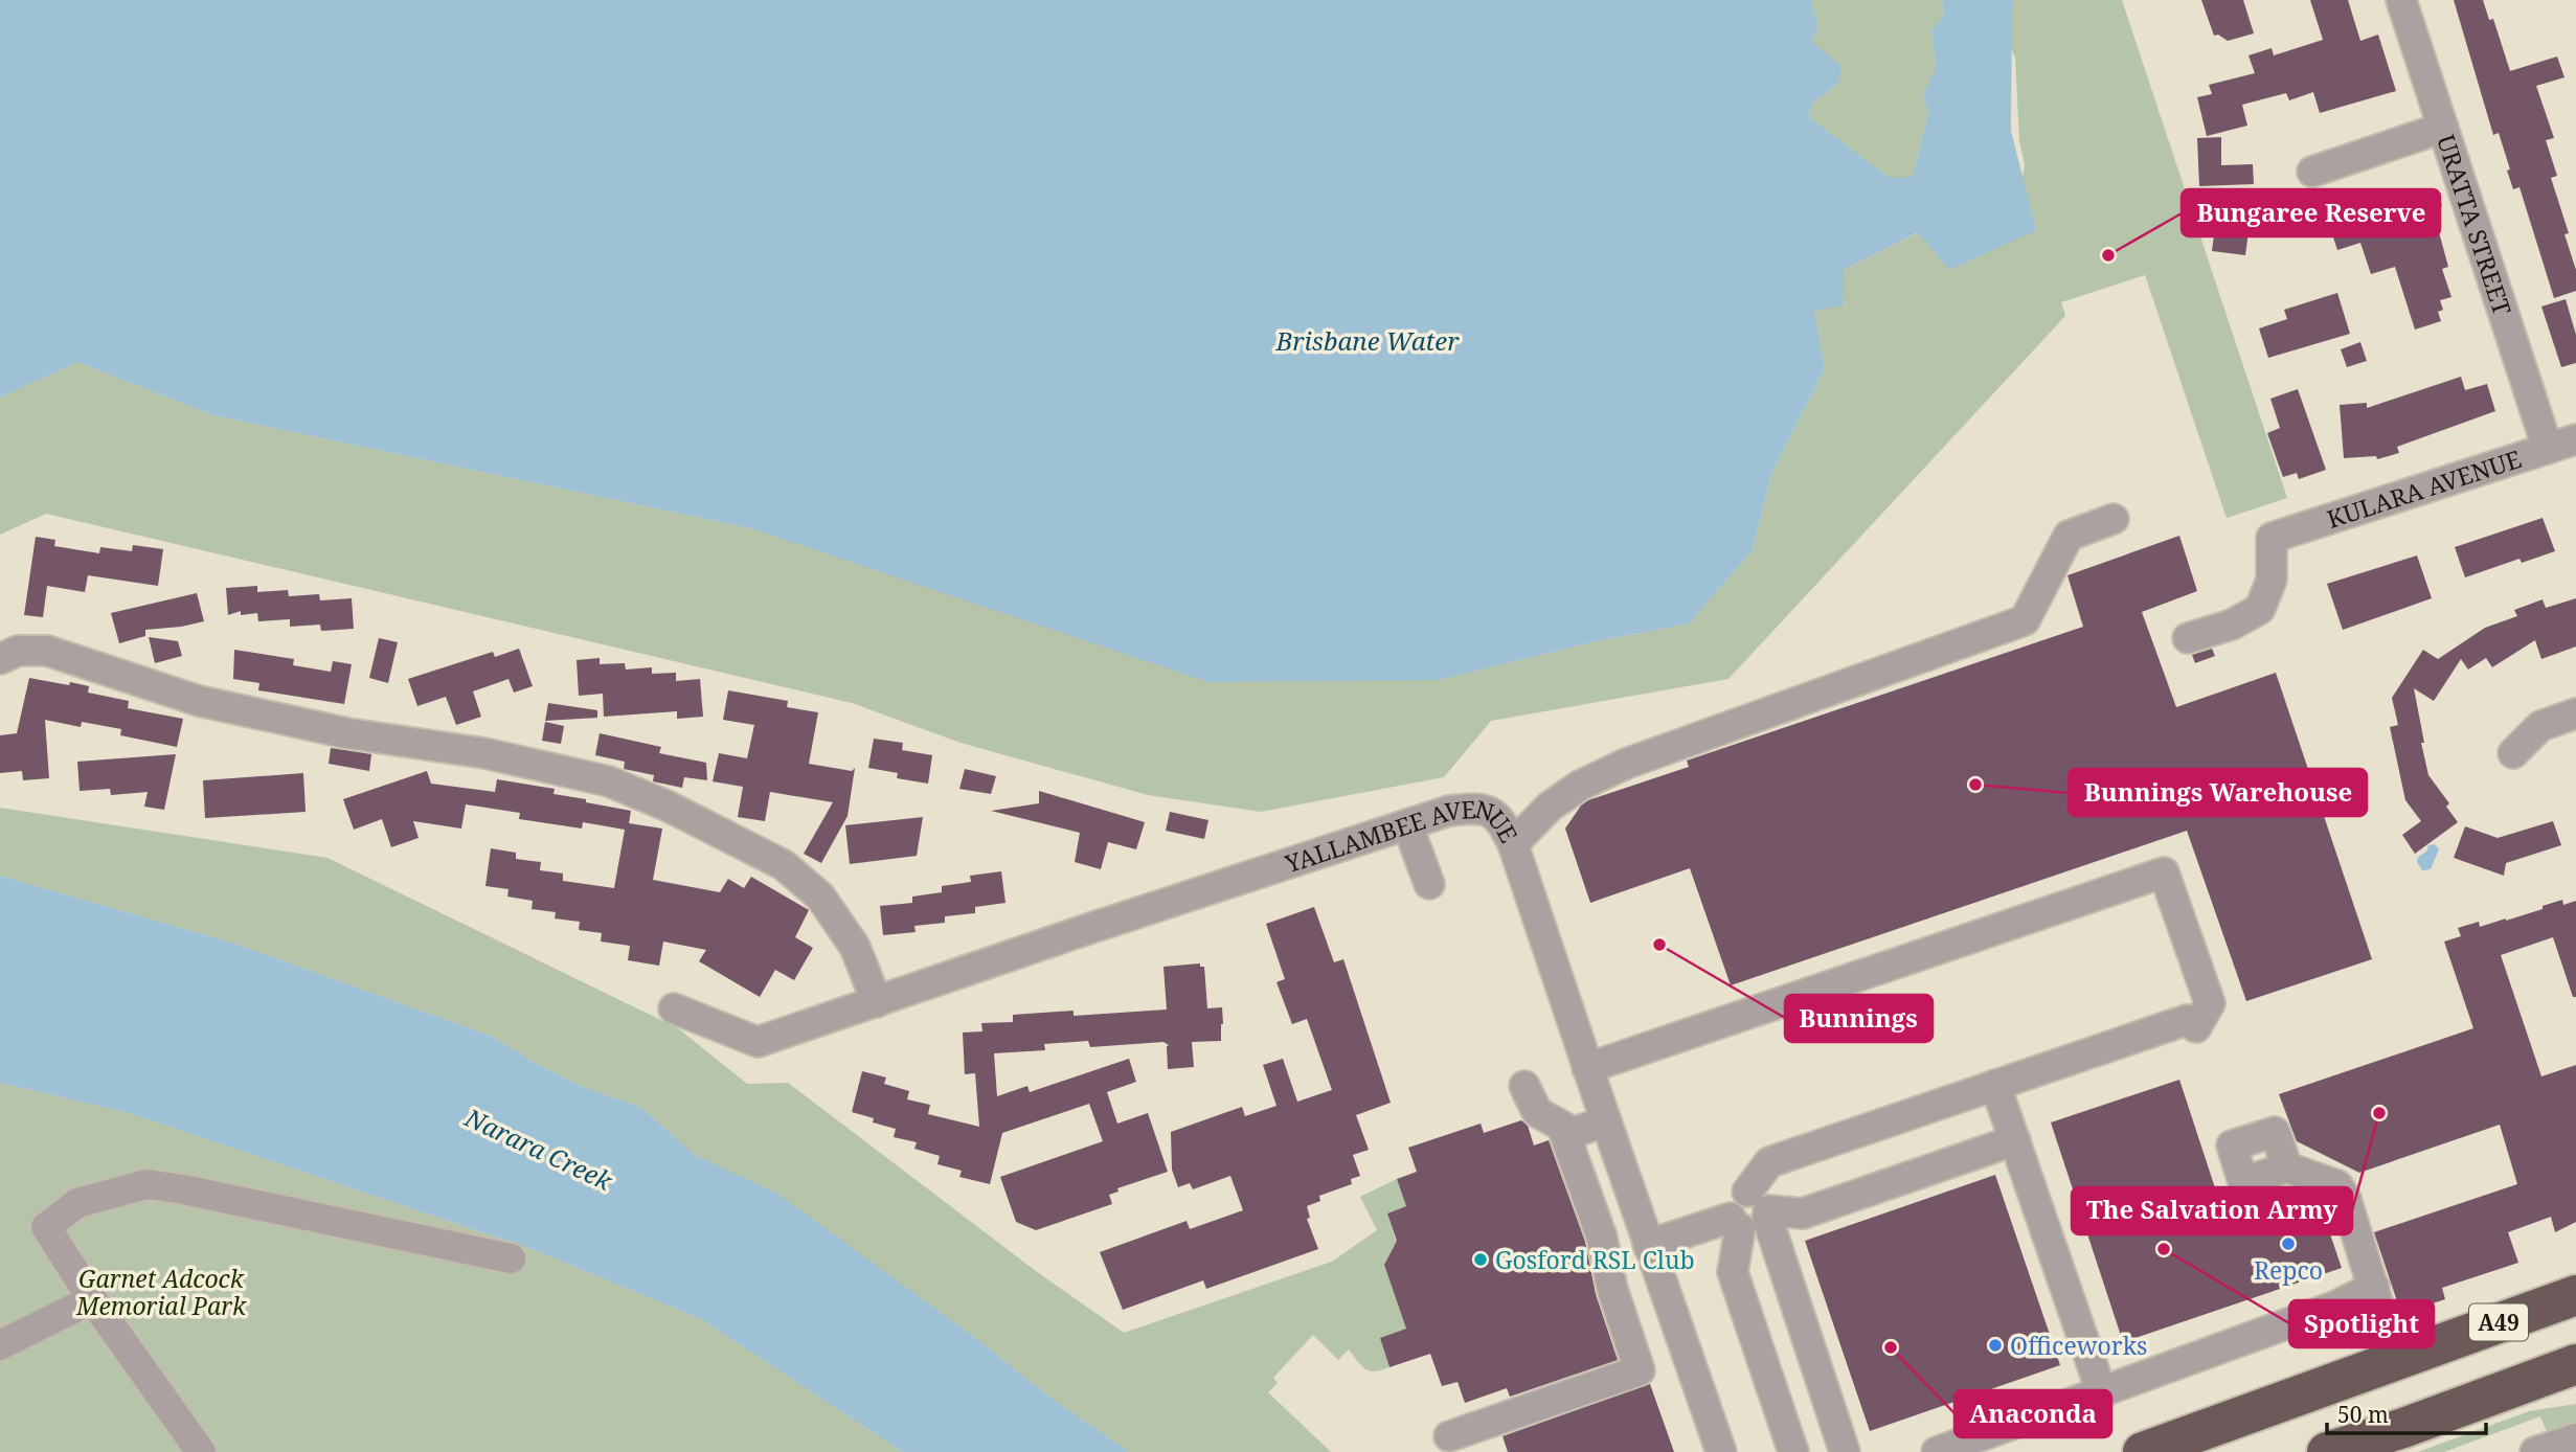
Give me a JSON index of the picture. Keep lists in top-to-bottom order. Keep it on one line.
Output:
{"streets":{"highway":["A49"],"street":["URATTA STREET","KULARA AVENUE","YALLAMBEE AVENUE"]},"crossings":[["URATTA STREET","KULARA AVENUE"]],"water":["Brisbane Water","Narara Creek"],"parks":["Garnet Adcock Memorial Park"],"places":["Bungaree Reserve","Bunnings Warehouse","Bunnings","The Salvation Army","Repco","Spotlight","Gosford RSL Club","Officeworks","Anaconda"],"scale_bar":"50 m"}
